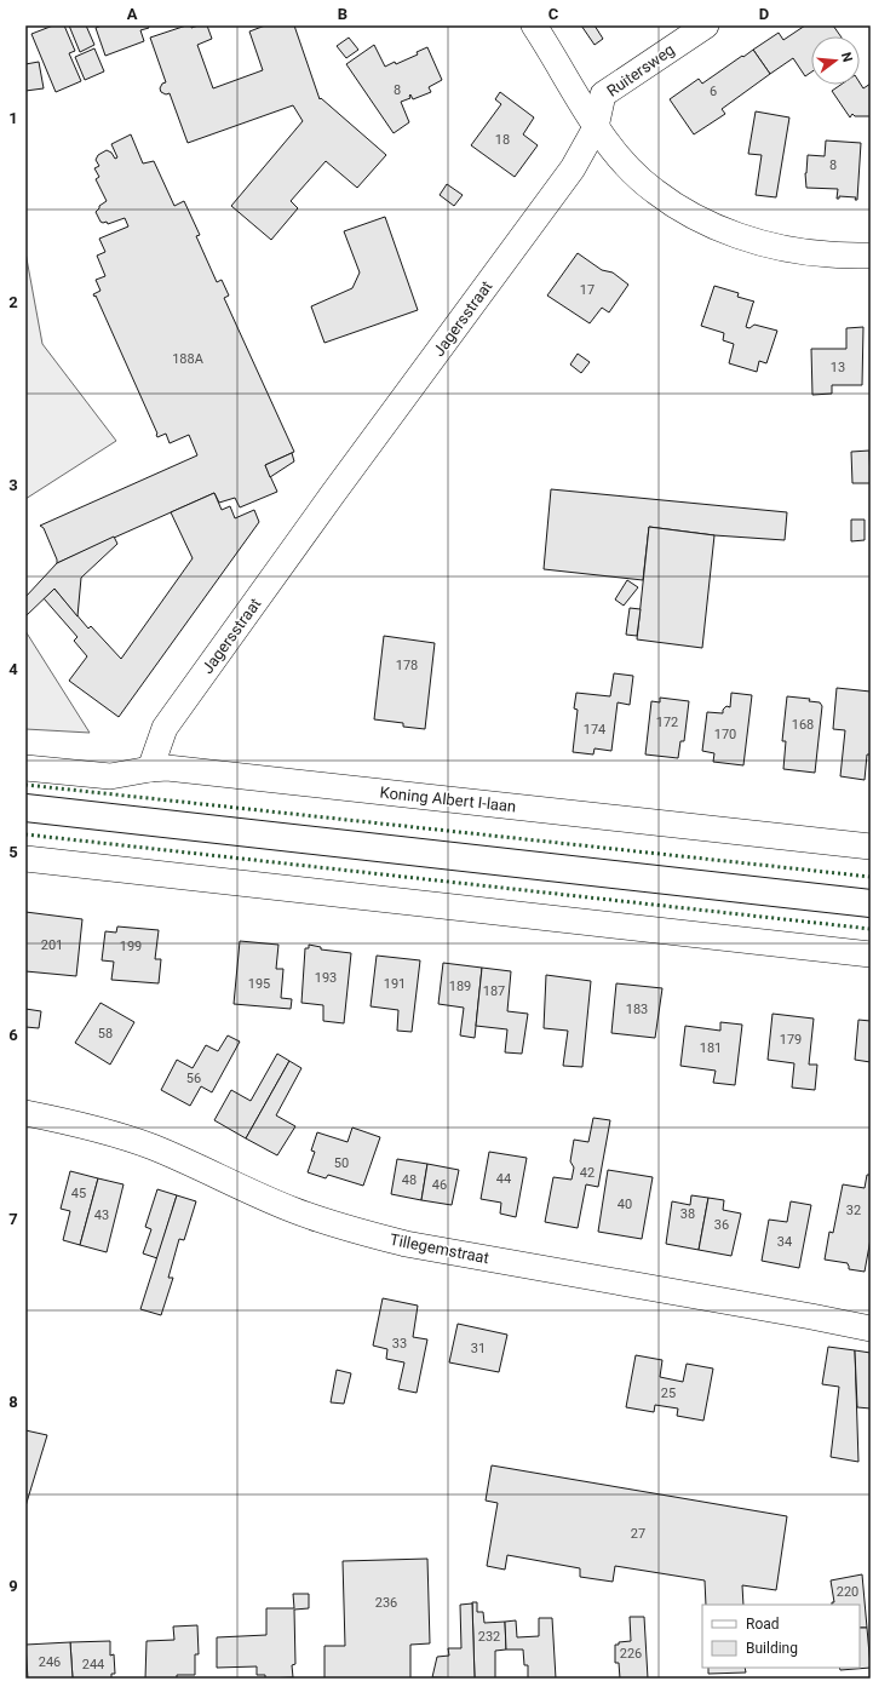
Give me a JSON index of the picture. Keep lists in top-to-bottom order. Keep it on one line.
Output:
{"streets":{"street":["Ruitersweg","Jagersstraat","Koning Albert I-laan","Tillegemstraat"]},"crossings":[["Ruitersweg","Jagersstraat"],["Jagersstraat","Koning Albert I-laan"]],"house_numbers":["8","6","18","8","17","188A","13","178","172","168","174","170","201","199","193","195","191","189","187","183","58","179","181","56","50","42","44","48","46","45","40","32","38","43","36","34","33","31","25","27","220","236","232","226","246","244"],"legend":["Road","Building"],"north":"right","grid":{"columns":["A","B","C","D"],"rows":["1","2","3","4","5","6","7","8","9"]}}
